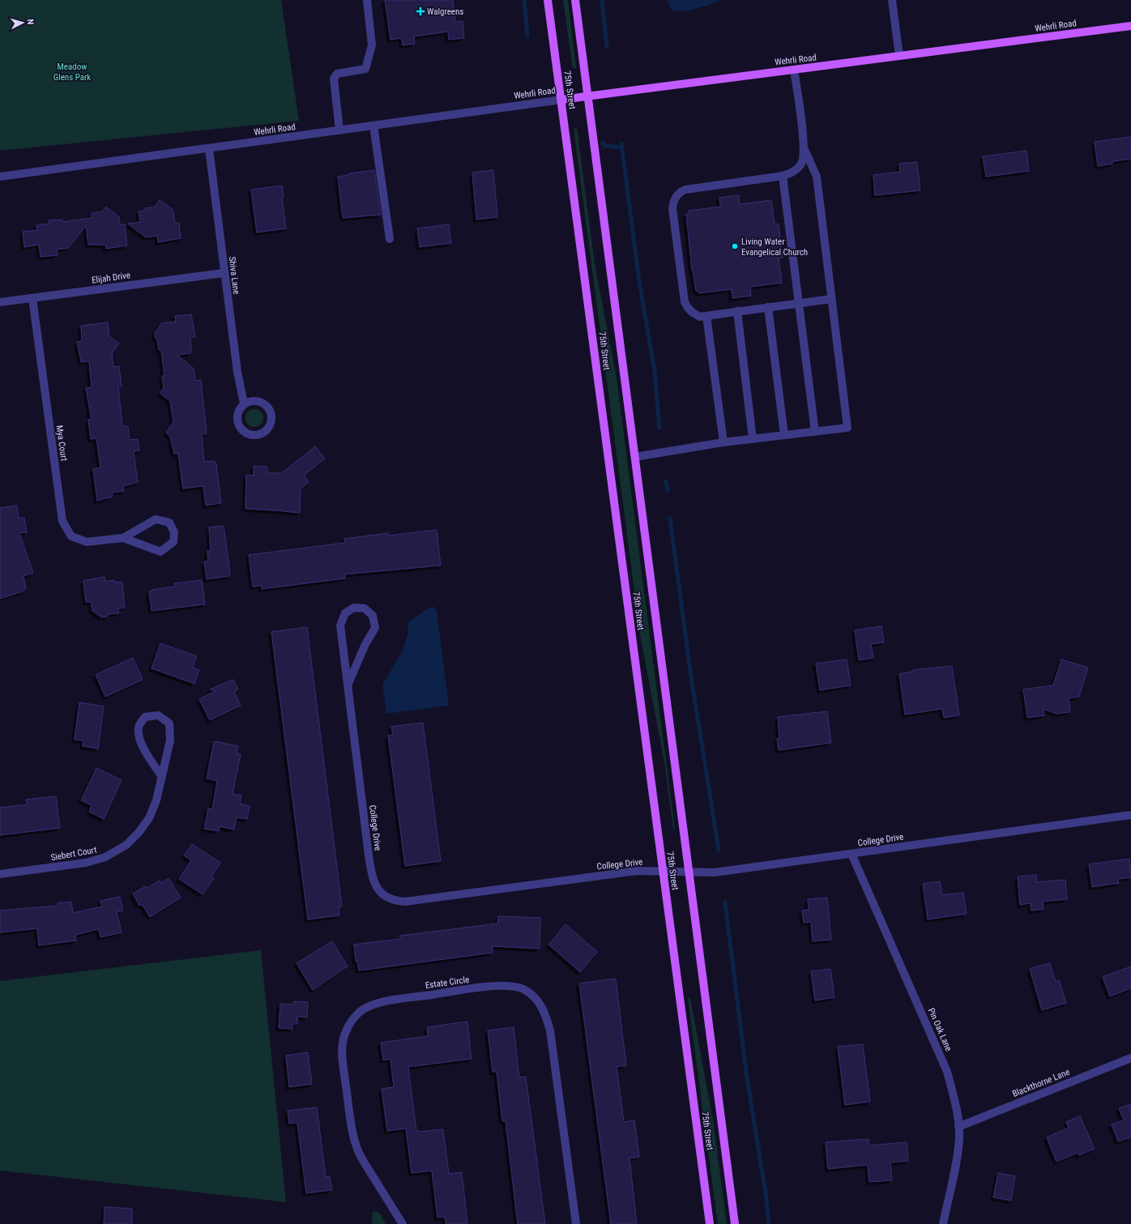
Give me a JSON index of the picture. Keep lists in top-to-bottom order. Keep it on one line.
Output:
{"streets":{"main road":["Wehrli Road","75th Street"],"street":["Shiva Lane","Elijah Drive","Mya Court","College Drive","Siebert Court","Estate Circle","Pin Oak Lane","Blackthorne Lane"]},"crossings":[["Wehrli Road","75th Street"],["Wehrli Road","Shiva Lane"],["75th Street","College Drive"],["Shiva Lane","Elijah Drive"],["Elijah Drive","Mya Court"],["College Drive","Pin Oak Lane"],["Pin Oak Lane","Blackthorne Lane"]],"parks":["Meadow Glens Park"],"places":{"health":["Walgreens"],"other":["Living Water Evangelical Church"]},"north":"right"}
